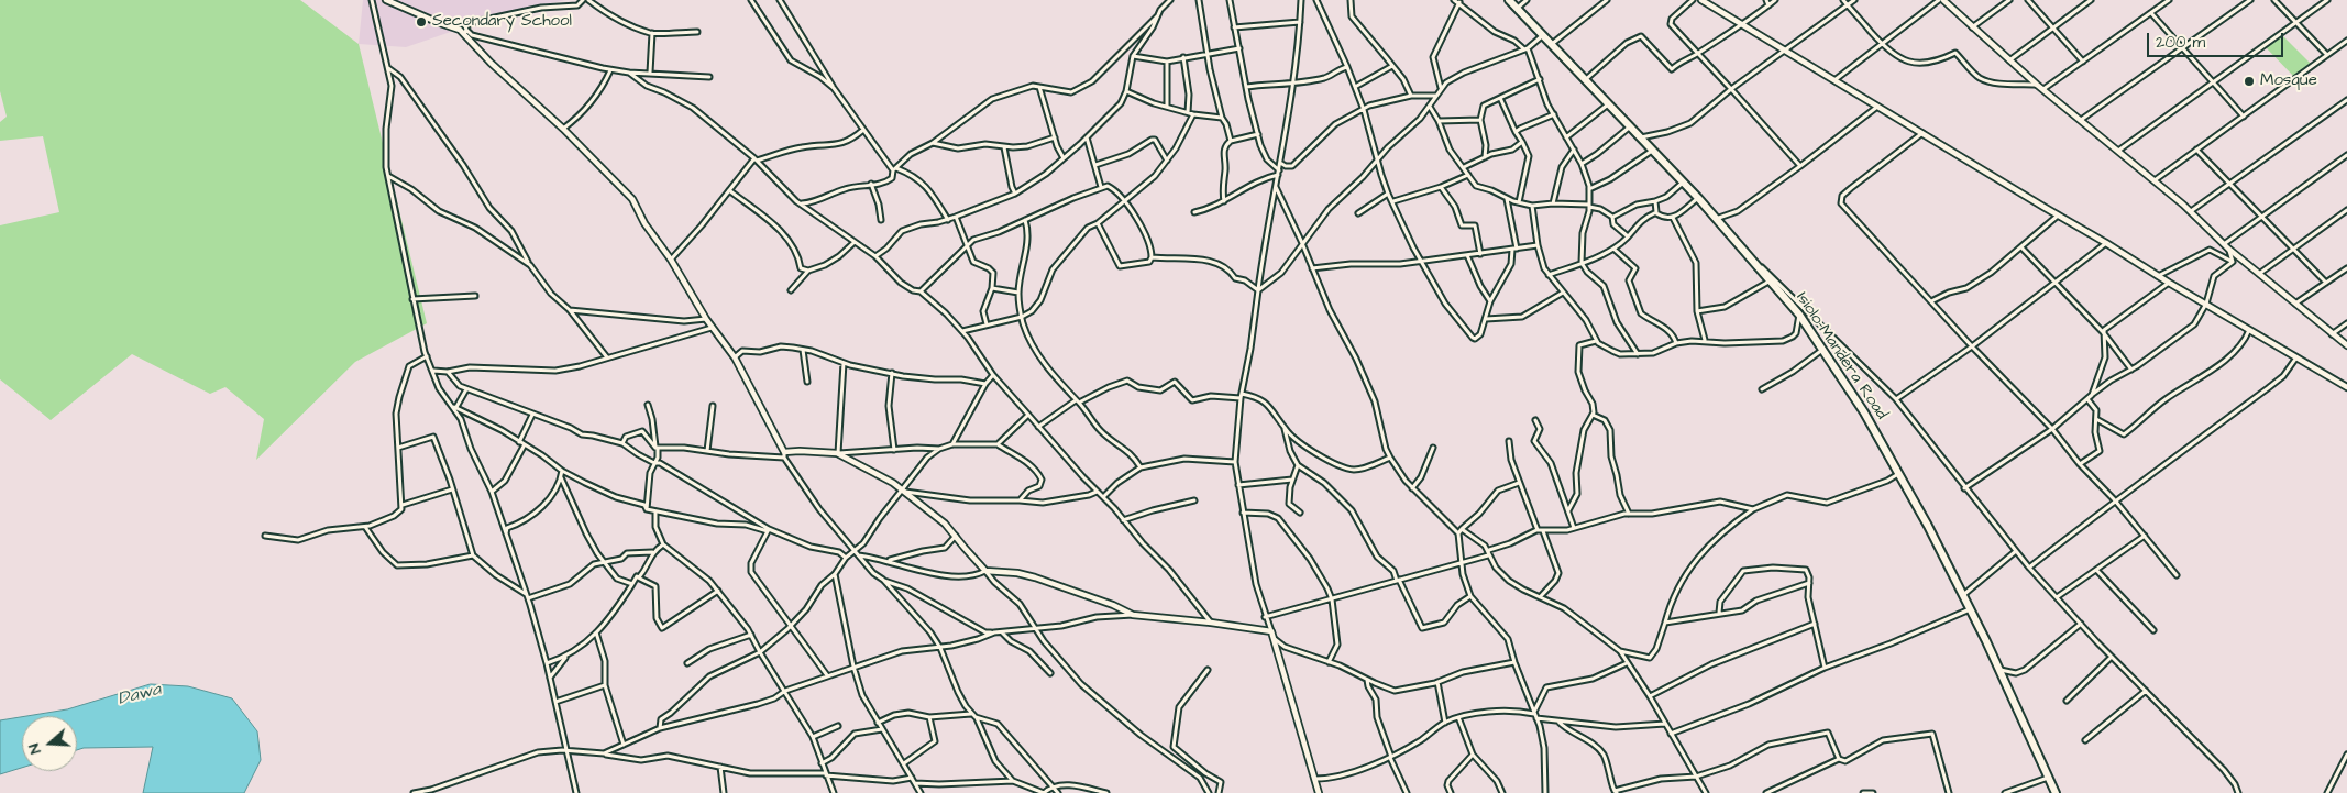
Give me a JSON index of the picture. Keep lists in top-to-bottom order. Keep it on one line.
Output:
{"streets":{"highway":["Isiolo-Mandera Road"]},"water":["Dawa"],"places":["Secondary School","Mosque"],"scale_bar":"200 m","north":"left"}
